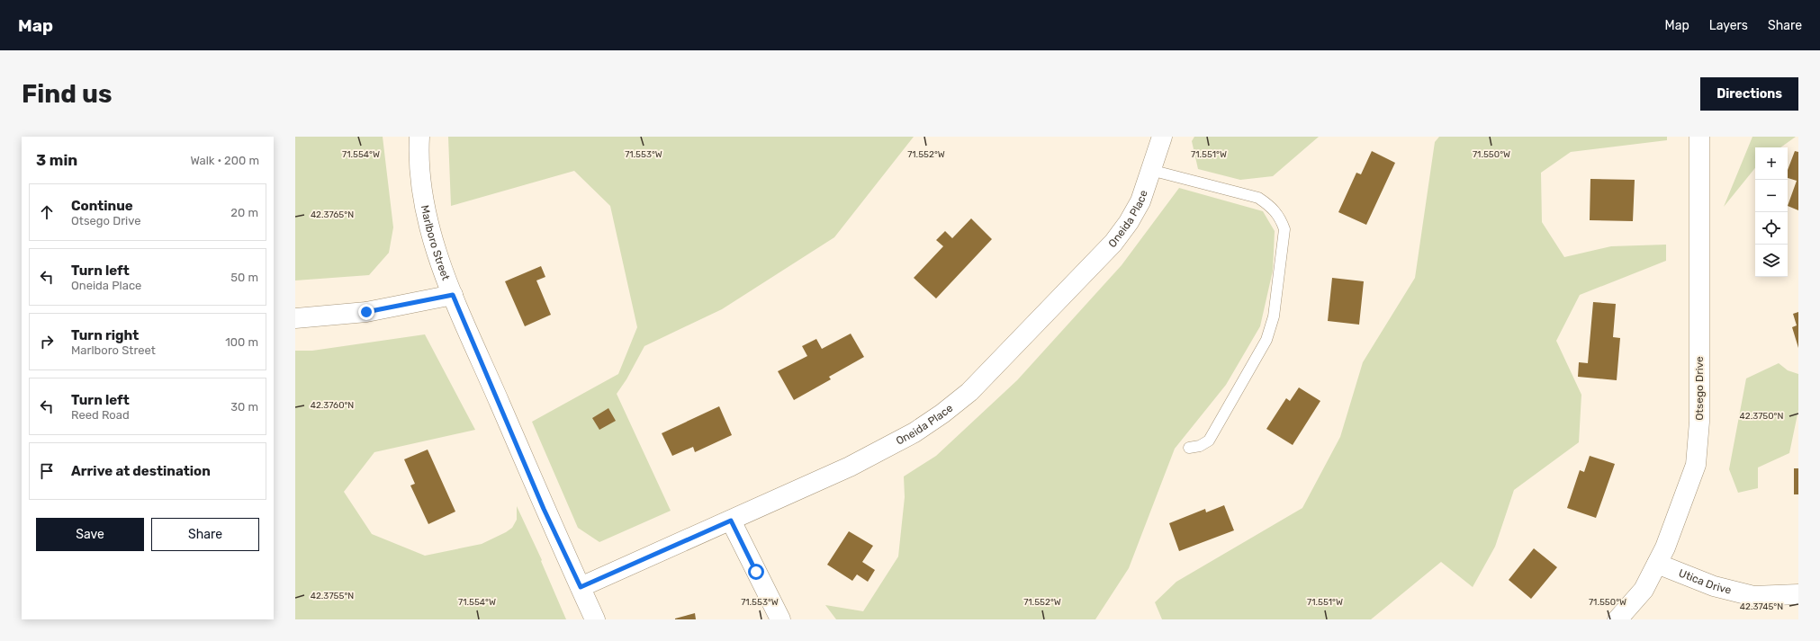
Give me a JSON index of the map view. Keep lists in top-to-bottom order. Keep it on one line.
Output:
{"streets":{"street":["Oneida Place","Marlboro Street","Otsego Drive","Utica Drive"]},"crossings":[["Oneida Place","Marlboro Street"],["Otsego Drive","Utica Drive"]],"page":{"header":"Map","nav":["Map","Layers","Share"],"buttons":["Directions",["Save","Share"]],"title":"Find us","heading":["3 min","Walk · 200 m"],"map_buttons":["+","−"],"list":[["Continue","Otsego Drive","20 m"],["Turn left","Oneida Place","50 m"],["Turn right","Marlboro Street","100 m"],["Turn left","Reed Road","30 m"],"Arrive at destination"]},"coordinates":["71.554°W","71.553°W","71.552°W","71.551°W","71.550°W","42.3765°N","42.3760°N","42.3750°N","42.3755°N","42.3745°N"]}
